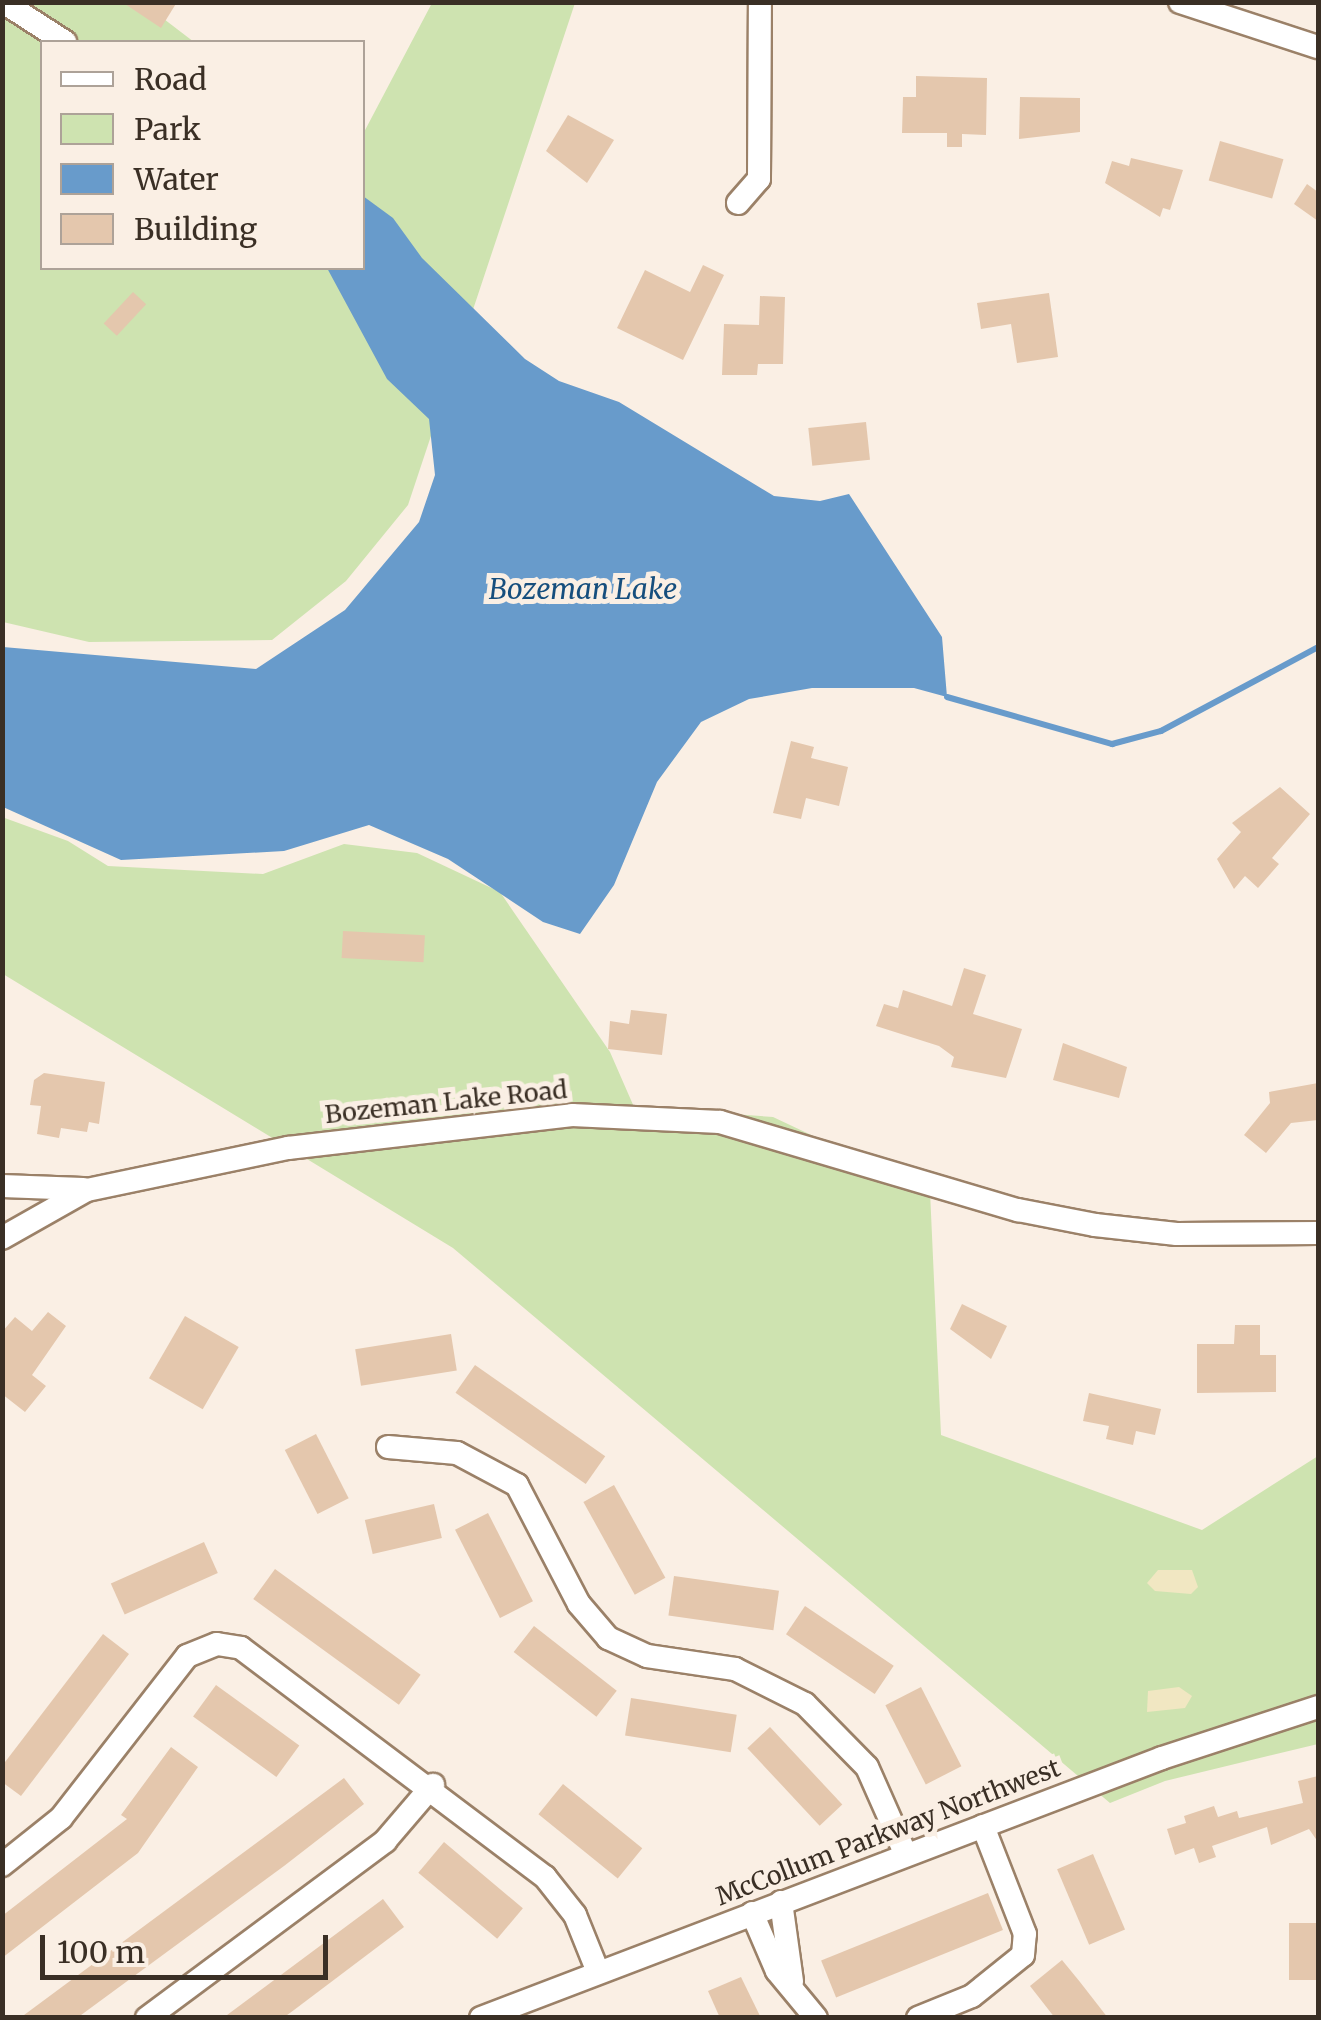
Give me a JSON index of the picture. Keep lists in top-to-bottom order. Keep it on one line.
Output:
{"streets":{"street":["Bozeman Lake Road","McCollum Parkway Northwest"]},"water":["Bozeman Lake"],"legend":["Road","Park","Water","Building"],"scale_bar":"100 m"}
